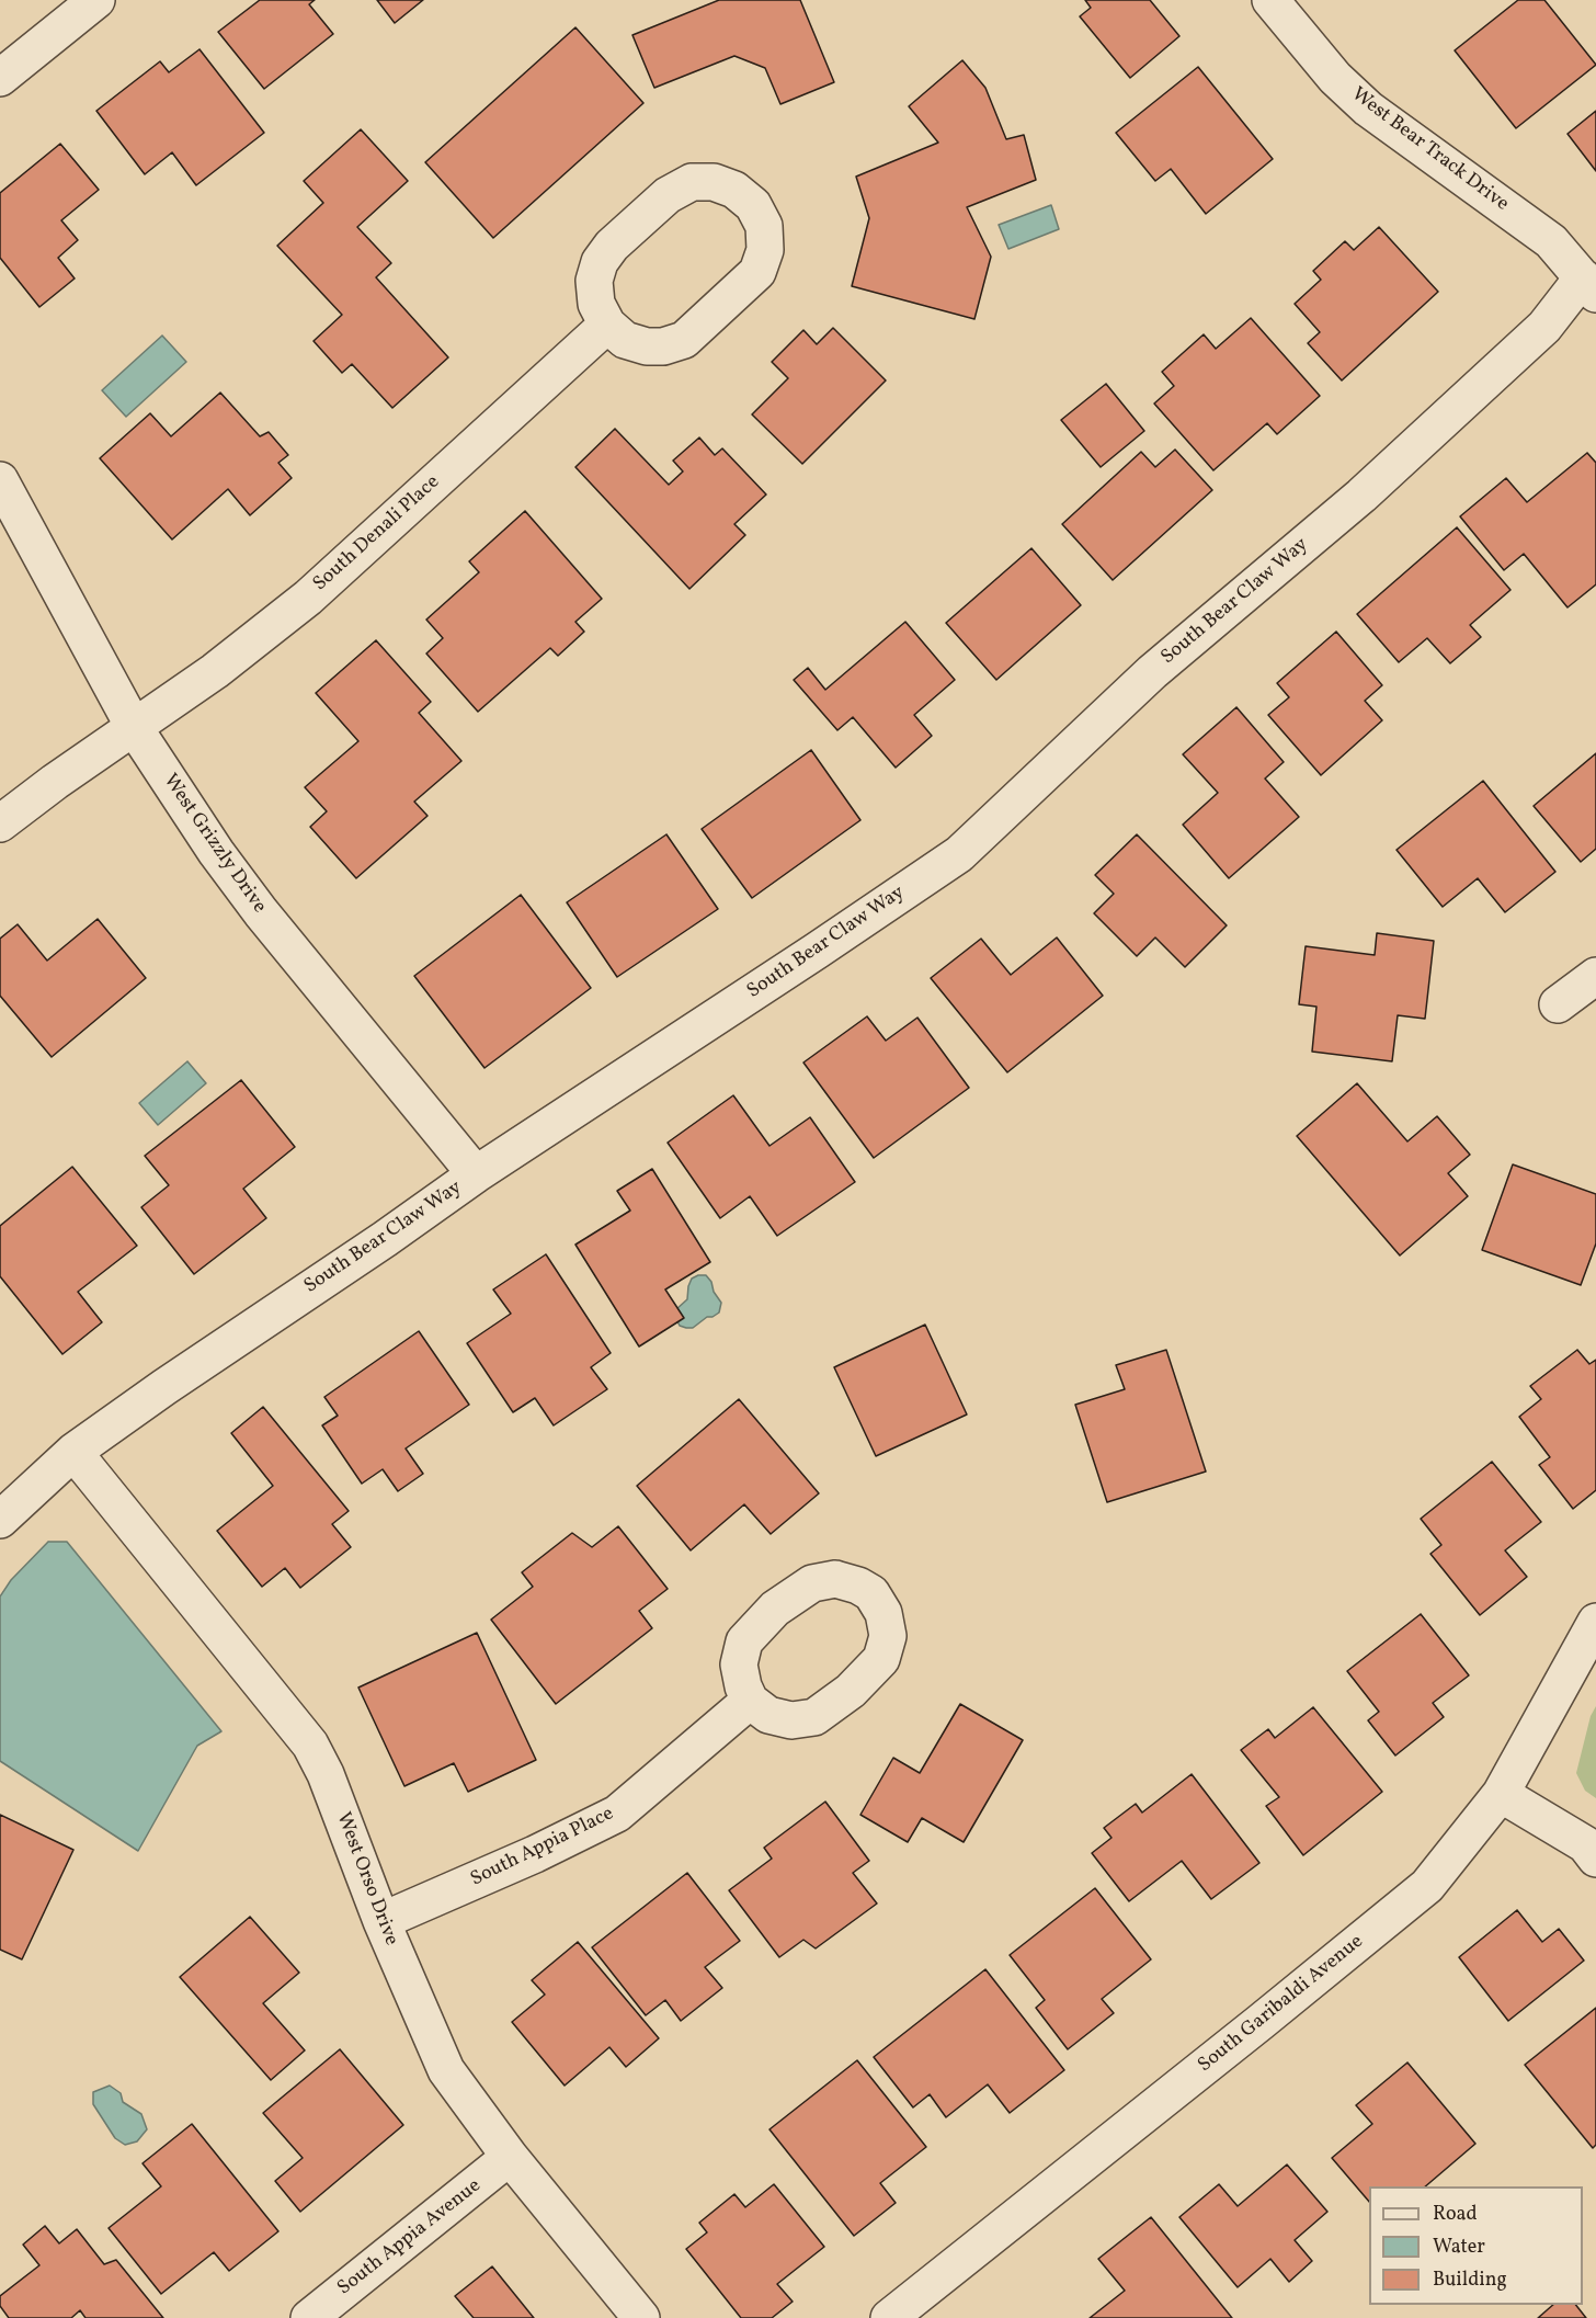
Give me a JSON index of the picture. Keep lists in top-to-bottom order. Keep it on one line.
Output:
{"streets":{"street":["West Bear Track Drive","South Denali Place","South Bear Claw Way","West Grizzly Drive","South Appia Place","West Orso Drive","South Garibaldi Avenue","South Appia Avenue"]},"crossings":[["West Bear Track Drive","South Bear Claw Way"],["South Denali Place","West Grizzly Drive"],["South Bear Claw Way","West Grizzly Drive"],["South Bear Claw Way","West Orso Drive"],["South Appia Place","West Orso Drive"],["West Orso Drive","South Appia Avenue"]],"legend":["Road","Water","Building"]}
